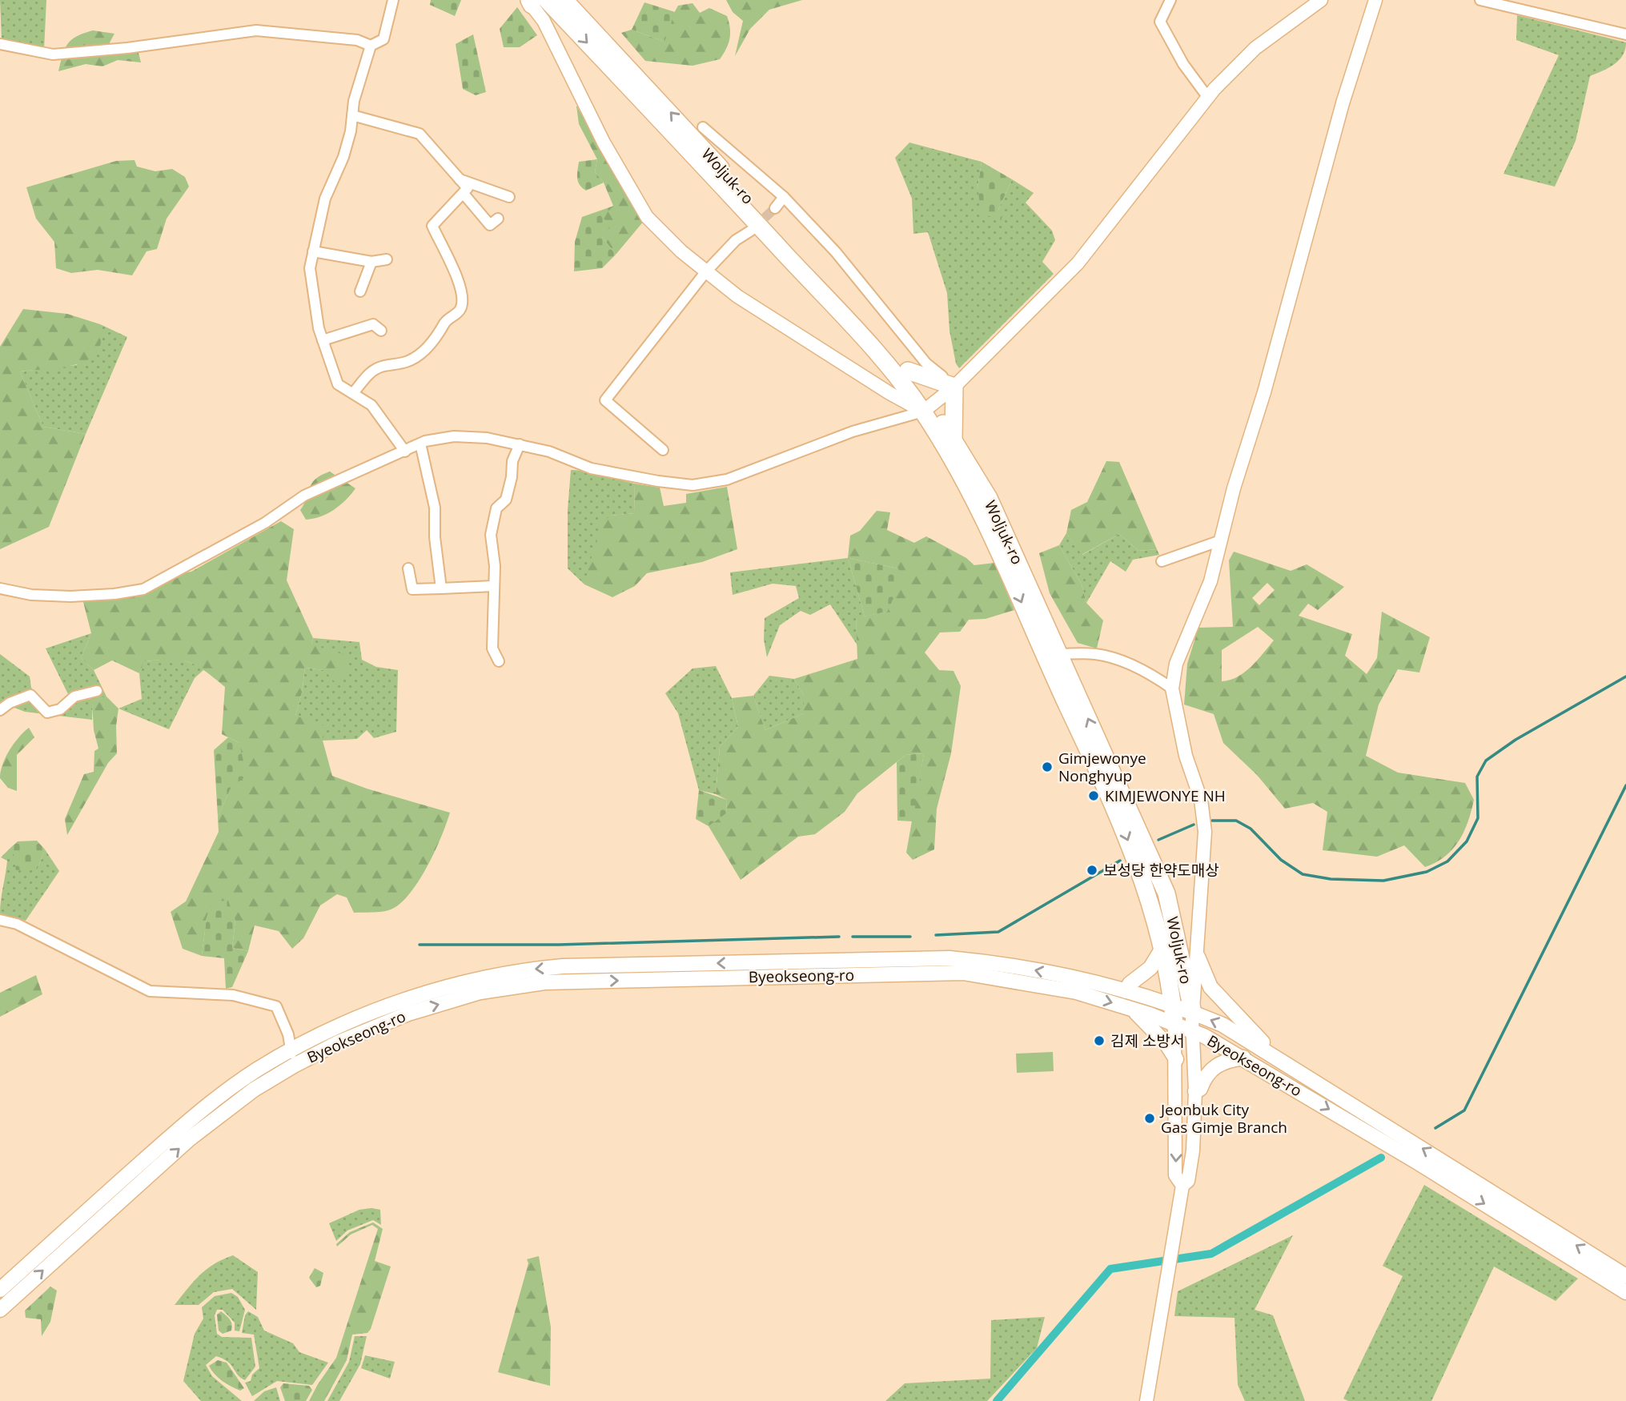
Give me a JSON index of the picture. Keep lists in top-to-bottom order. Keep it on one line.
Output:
{"streets":{"main road":["Woljuk-ro","Byeokseong-ro"]},"crossings":[["Woljuk-ro","Byeokseong-ro"]],"places":["Gimjewonye Nonghyup","KIMJEWONYE NH","보성당 한약도매상","김제 소방서","Jeonbuk City Gas Gimje Branch"]}
